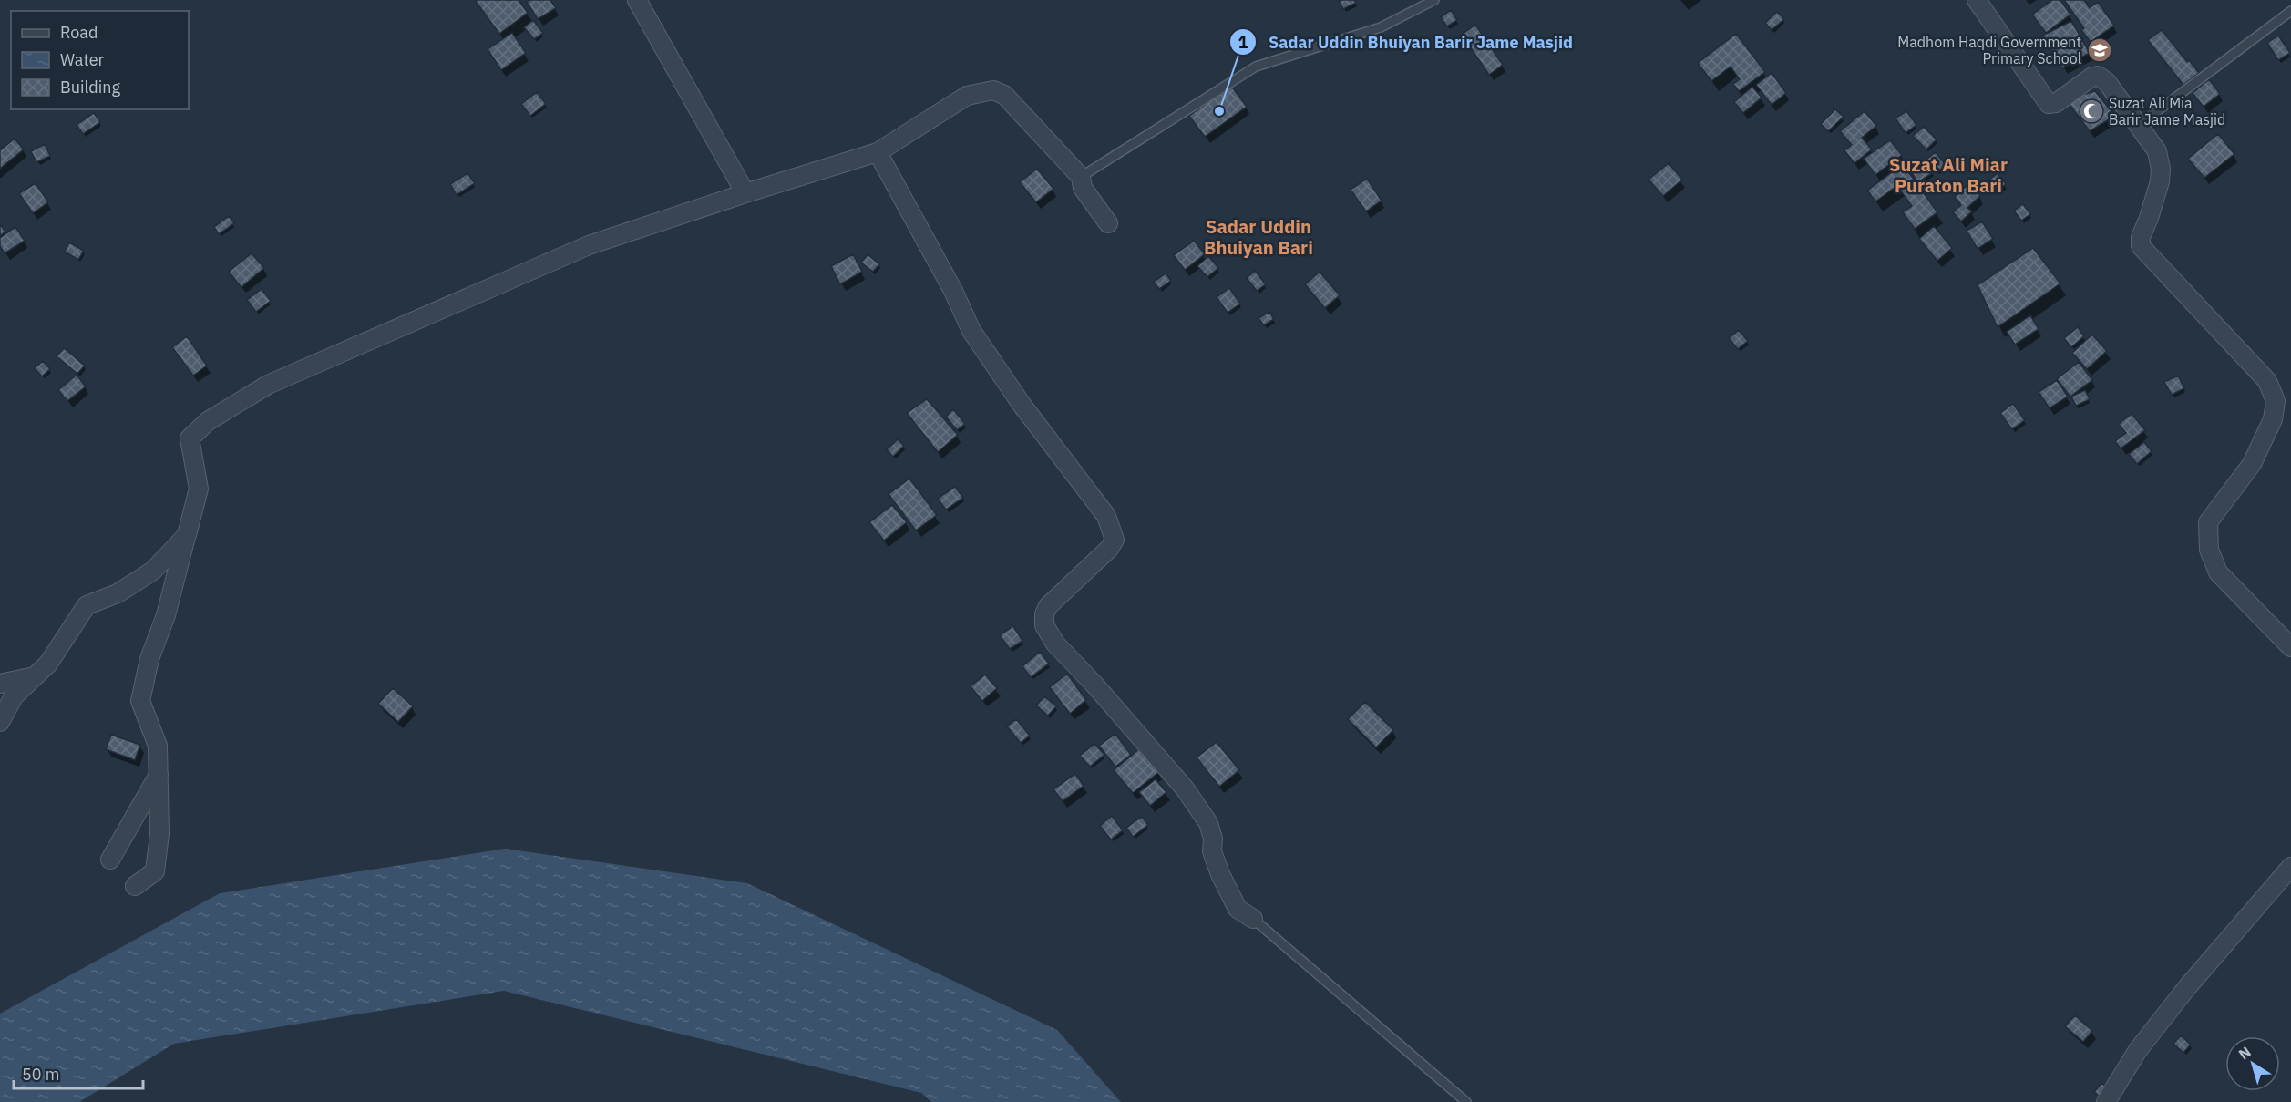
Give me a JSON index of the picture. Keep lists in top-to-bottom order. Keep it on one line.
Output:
{"districts":["Suzat Ali Miar Puraton Bari","Sadar Uddin Bhuiyan Bari"],"places":{"school or university":["Madhom Haqdi Government Primary School"],"other":["Sadar Uddin Bhuiyan Barir Jame Masjid"],"mosque":["Suzat Ali Mia Barir Jame Masjid"]},"legend":["Road","Water","Building"],"scale_bar":"50 m","north":"top left"}
